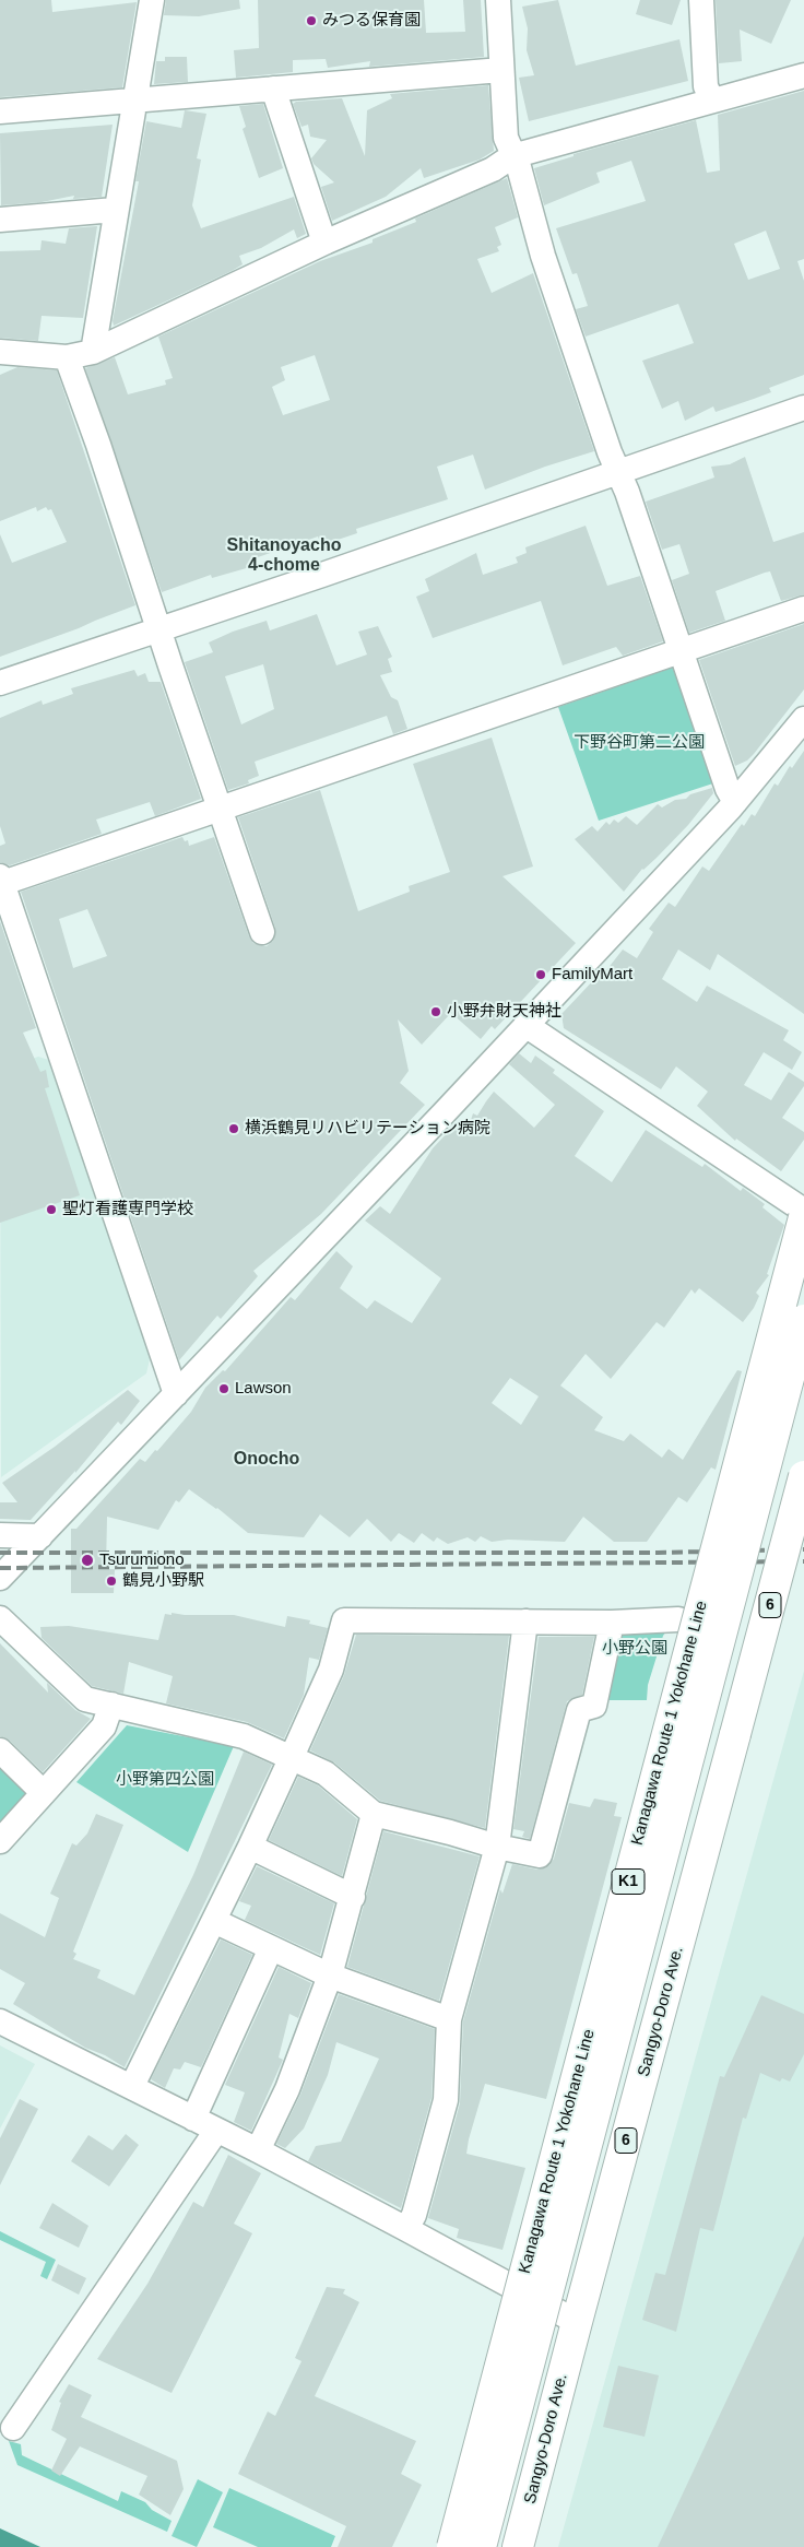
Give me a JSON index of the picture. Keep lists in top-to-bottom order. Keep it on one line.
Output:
{"streets":{"main road":["6","Kanagawa Route 1 Yokohane Line","K1","Sangyo-Doro Ave."]},"districts":["Shitanoyacho 4-chome","Onocho"],"parks":["下野谷町第二公園","小野公園","小野第四公園"],"places":["みつる保育園","FamilyMart","小野弁財天神社","横浜鶴見リハビリテーション病院","聖灯看護専門学校","Lawson","Tsurumiono","鶴見小野駅"]}
